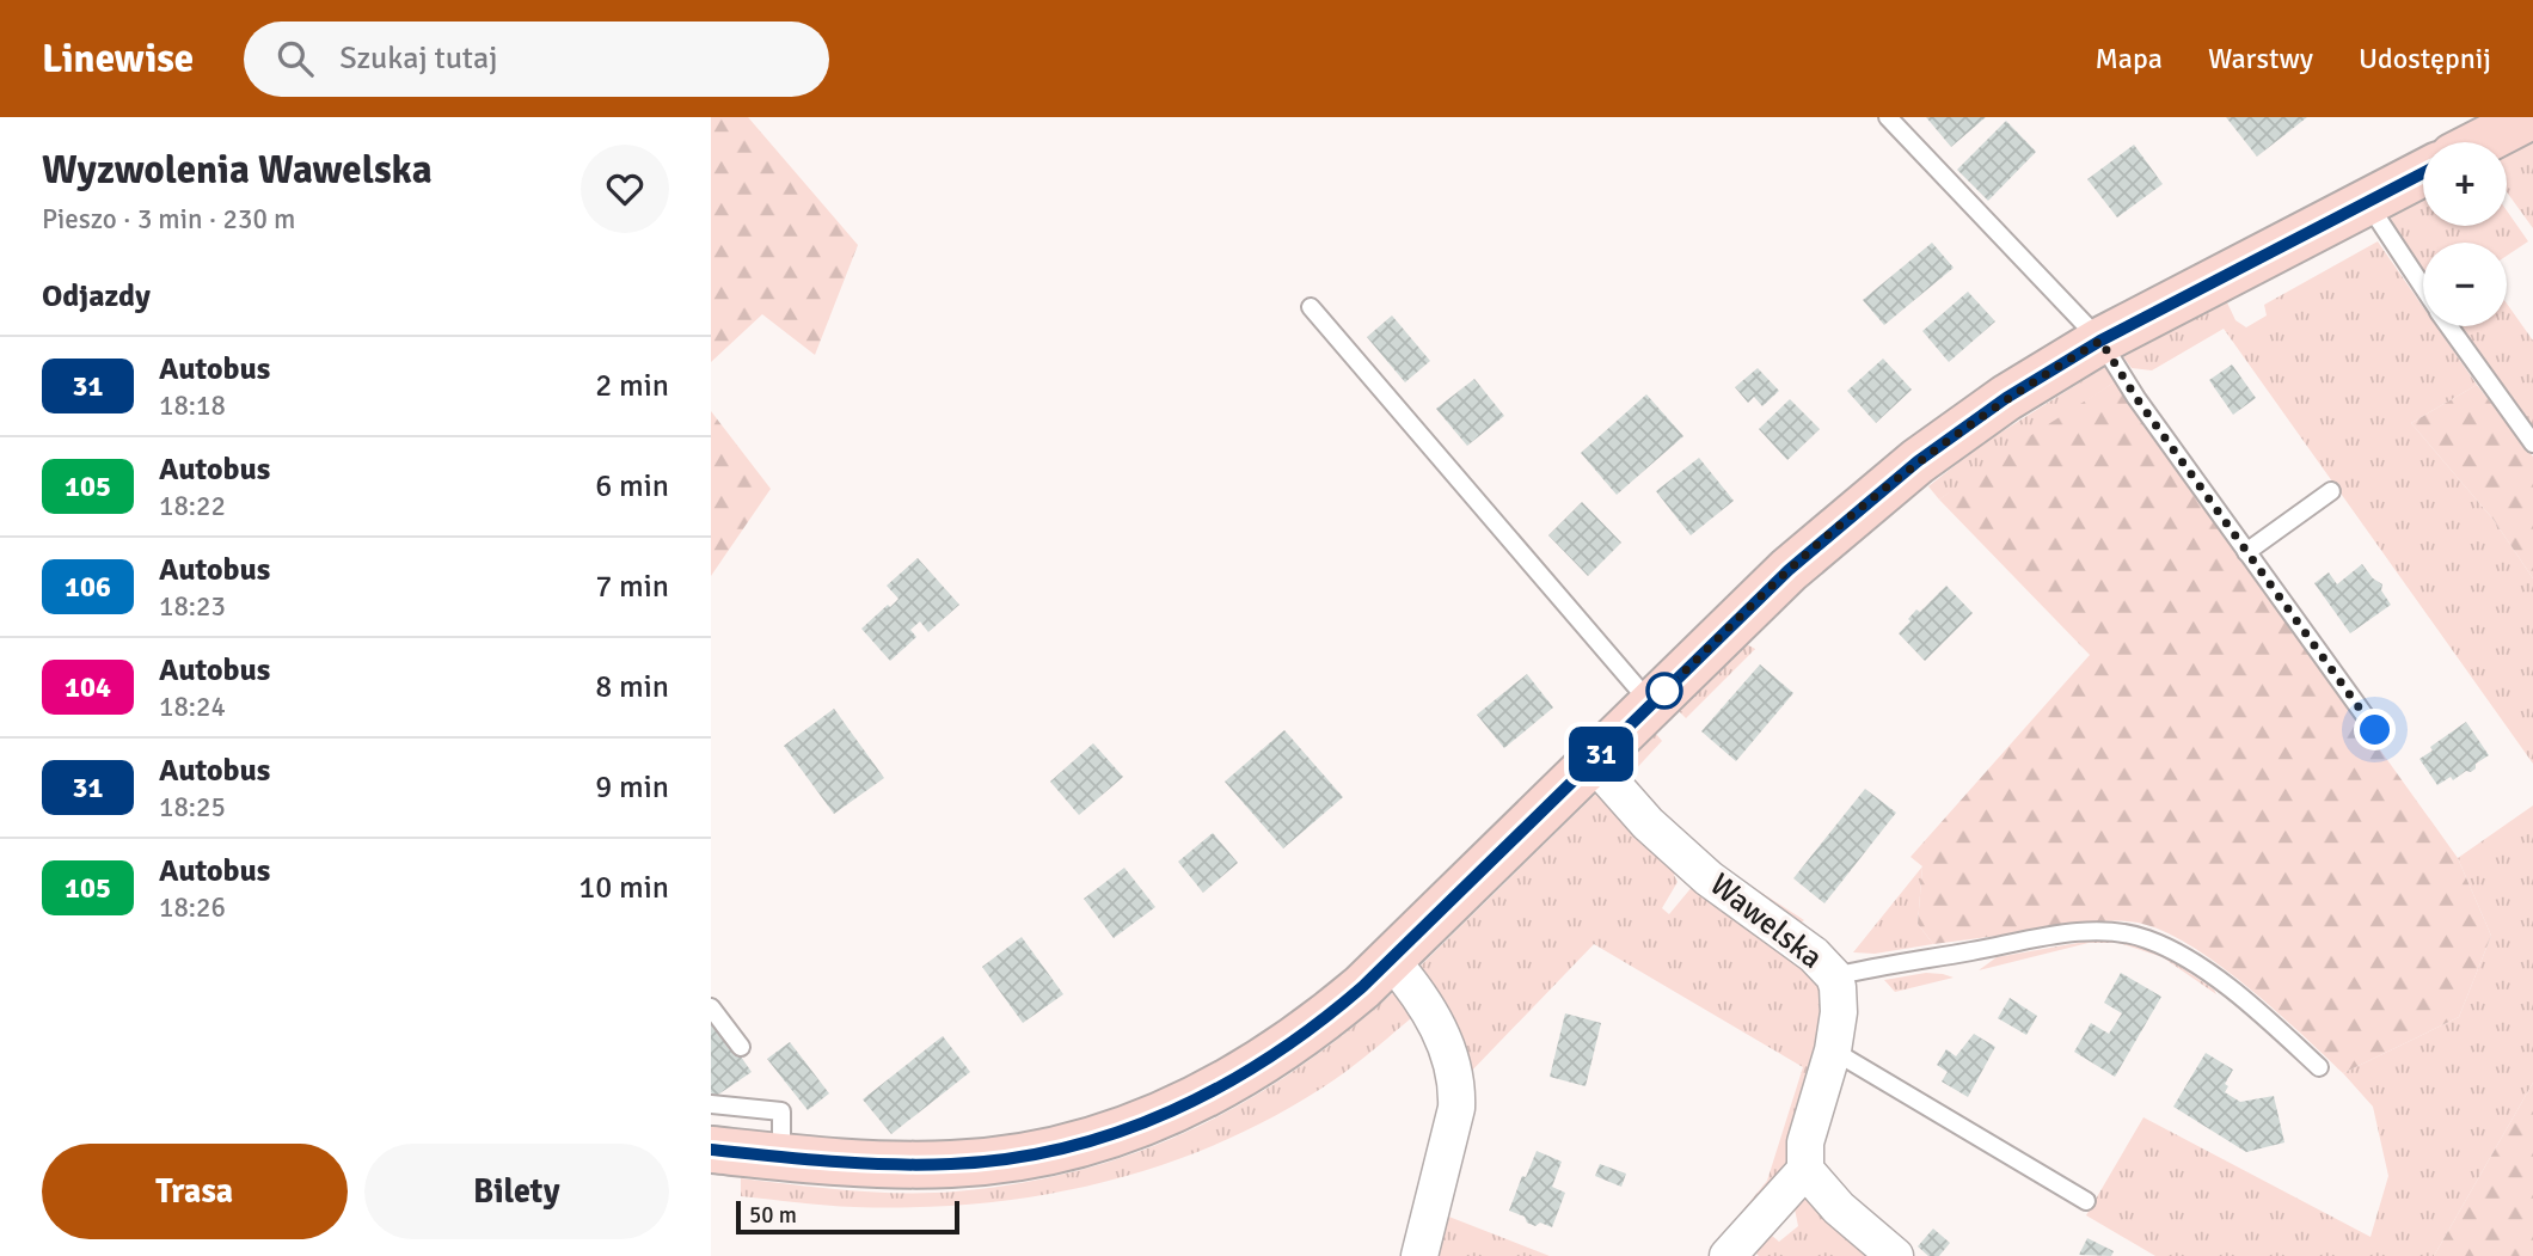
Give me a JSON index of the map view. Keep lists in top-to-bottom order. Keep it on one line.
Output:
{"streets":{"street":["Wawelska"]},"lines":["bus line 31"],"scale_bar":"50 m","page":{"header":"Linewise","search":"Szukaj tutaj","nav":["Mapa","Warstwy","Udostępnij"],"heading":[["Wyzwolenia Wawelska","Pieszo · 3 min · 230 m"],"Odjazdy"],"on_map":"31","map_buttons":["+","−"],"list":[{"mark":"31","name":"Autobus","note":"18:18","value":"2 min"},{"mark":"105","name":"Autobus","note":"18:22","value":"6 min"},{"mark":"106","name":"Autobus","note":"18:23","value":"7 min"},{"mark":"104","name":"Autobus","note":"18:24","value":"8 min"},{"mark":"31","name":"Autobus","note":"18:25","value":"9 min"},{"mark":"105","name":"Autobus","note":"18:26","value":"10 min"}],"buttons":["Trasa","Bilety"],"scale":"50 m"}}
